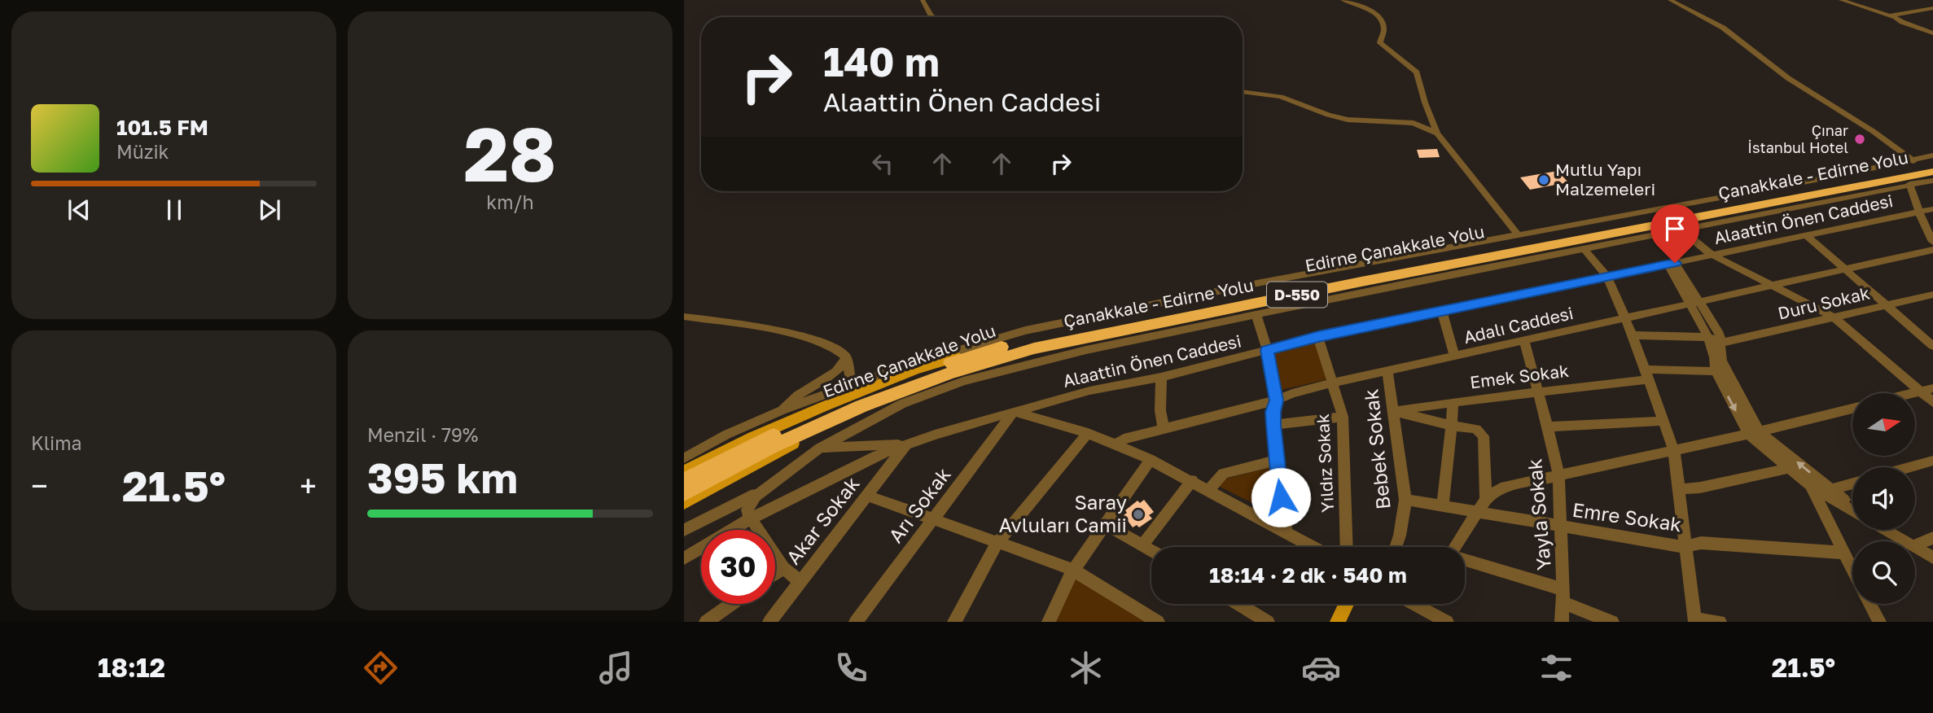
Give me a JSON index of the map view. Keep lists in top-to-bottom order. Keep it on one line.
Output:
{"streets":{"highway":["Çanakkale - Edirne Yolu","Edirne Çanakkale Yolu","D-550"],"street":["Alaattin Önen Caddesi","Duru Sokak","Adalı Caddesi","Emek Sokak","Bebek Sokak","Yıldız Sokak","Arı Sokak","Yayla Sokak","Emre Sokak","Akar Sokak"]},"crossings":[["Çanakkale - Edirne Yolu","Edirne Çanakkale Yolu"],["Alaattin Önen Caddesi","Yıldız Sokak"],["Alaattin Önen Caddesi","Arı Sokak"],["Alaattin Önen Caddesi","Akar Sokak"],["Adalı Caddesi","Bebek Sokak"],["Adalı Caddesi","Yıldız Sokak"],["Adalı Caddesi","Yayla Sokak"],["Emek Sokak","Bebek Sokak"],["Emek Sokak","Yayla Sokak"],["Bebek Sokak","Emre Sokak"],["Yayla Sokak","Emre Sokak"]],"places":["Çınar İstanbul Hotel","Mutlu Yapı Malzemeleri","Saray Avluları Camii"],"north":"right","page":{"tile":[["28","km/h"],"Klima",["Menzil · 79%","395 km"]],"turn":["140 m","Alaattin Önen Caddesi"],"song":["101.5 FM","Müzik"],"heat":["−","21.5°","+"],"limit":"30","trip":"18:14 · 2 dk · 540 m","tabs":["18:12","21.5°"]}}
